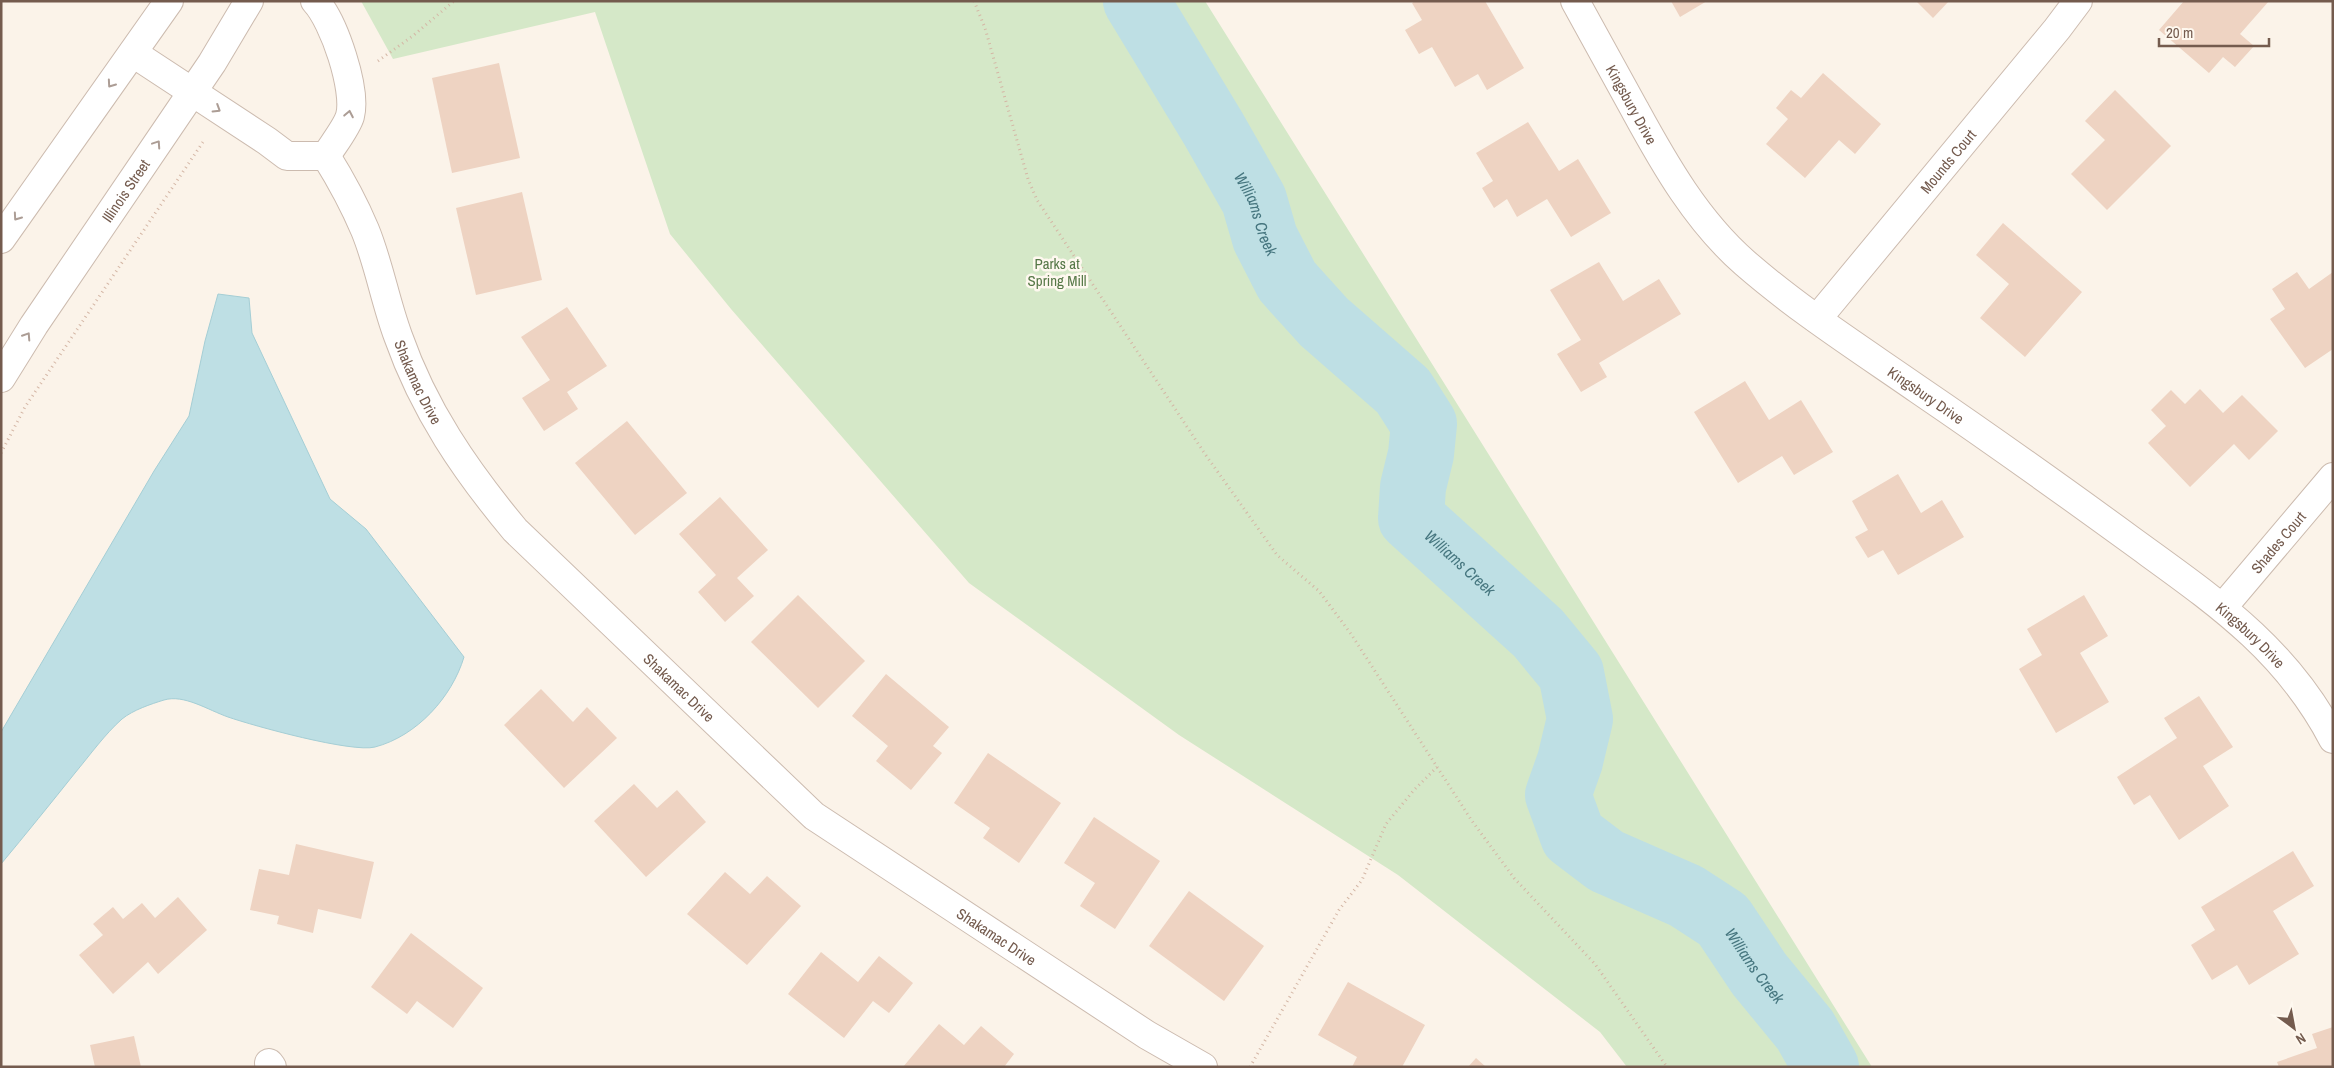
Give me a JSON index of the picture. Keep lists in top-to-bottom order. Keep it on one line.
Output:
{"streets":{"street":["Kingsbury Drive","Mounds Court","Illinois Street","Shakamac Drive","Shades Court"]},"crossings":[["Kingsbury Drive","Mounds Court"],["Kingsbury Drive","Shades Court"]],"water":["Williams Creek"],"parks":["Parks at Spring Mill"],"scale_bar":"20 m","north":"bottom right"}
